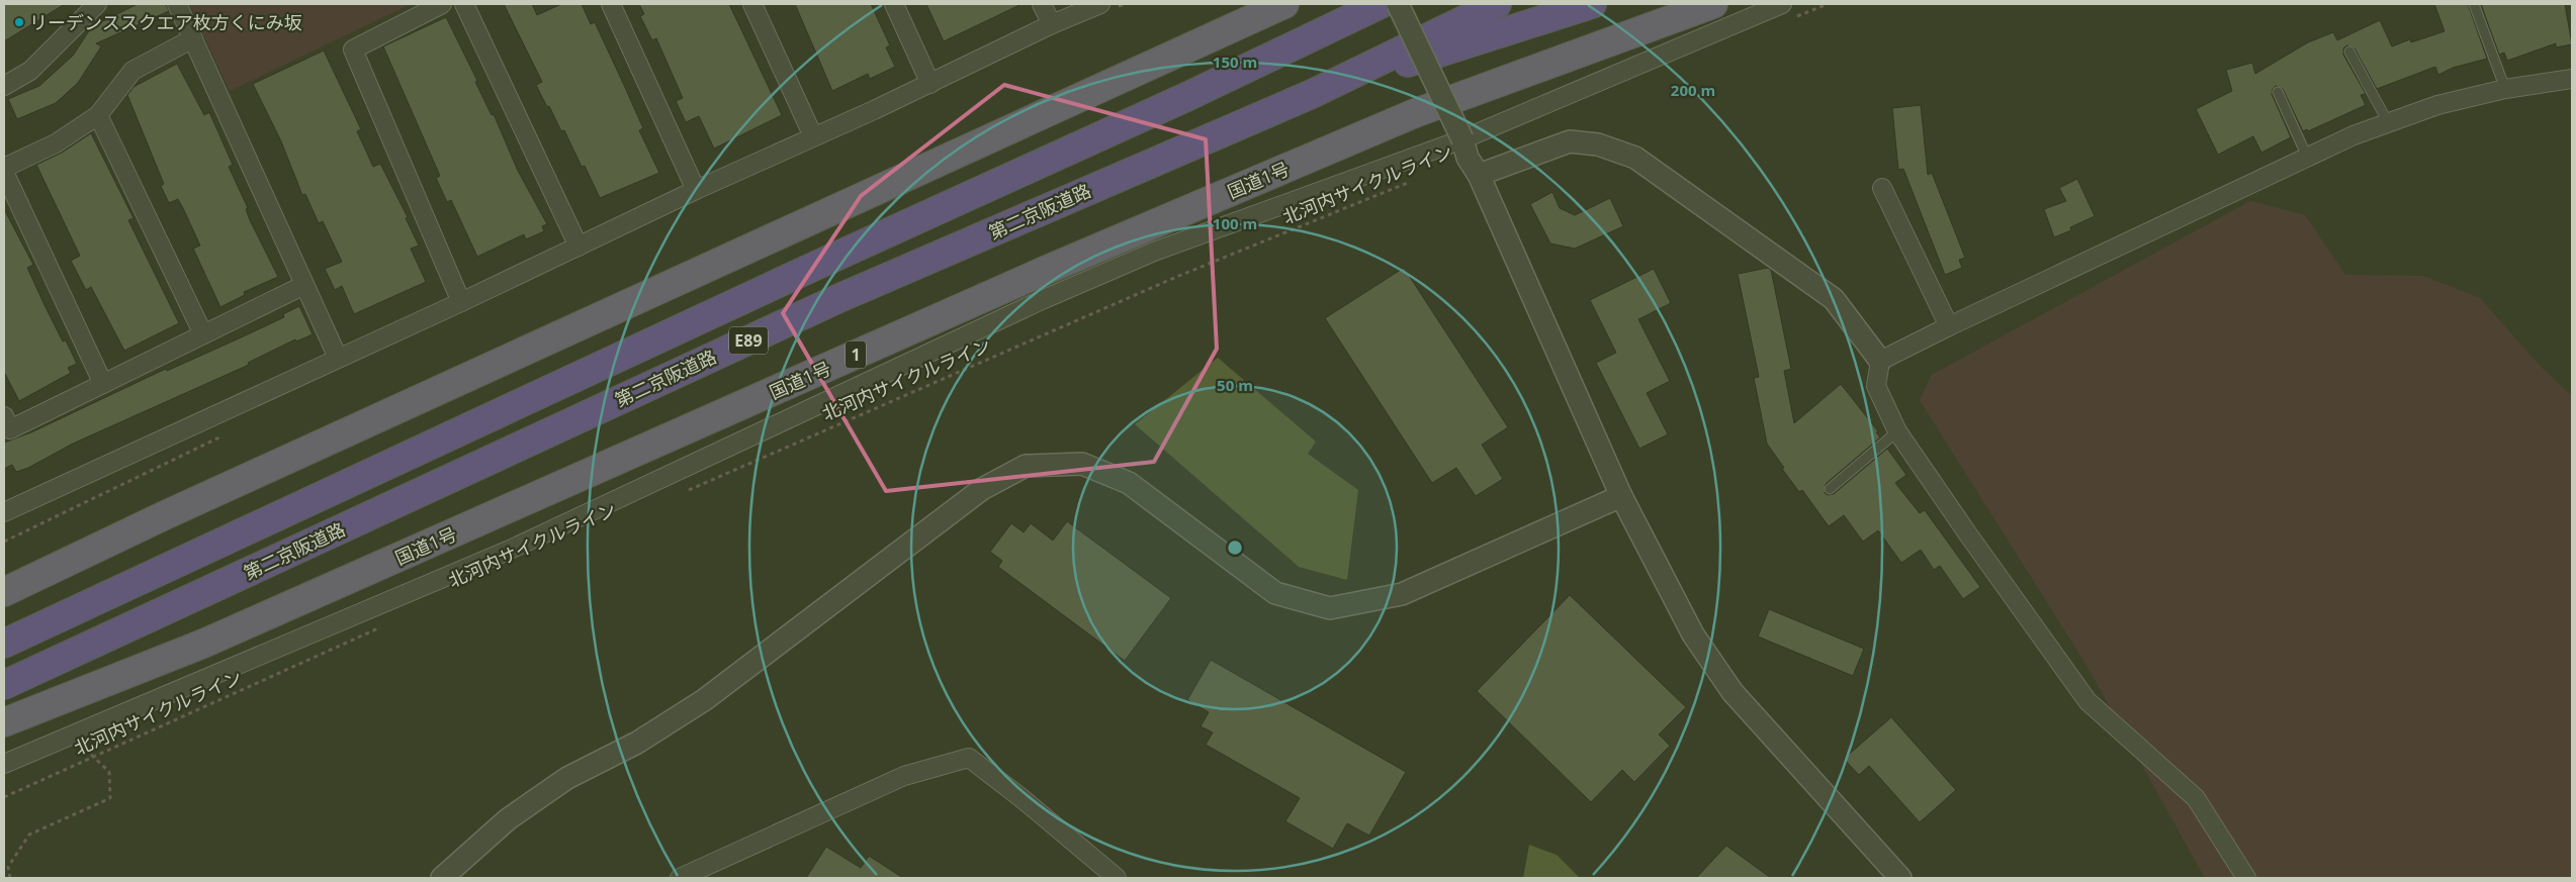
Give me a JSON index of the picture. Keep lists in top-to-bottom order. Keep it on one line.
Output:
{"streets":{"highway":["国道1号","第二京阪道路","E89","1"],"path":["北河内サイクルライン"]},"places":["リーデンススクエア枚方くにみ坂"],"rings":["150 m","200 m","100 m","50 m"]}
